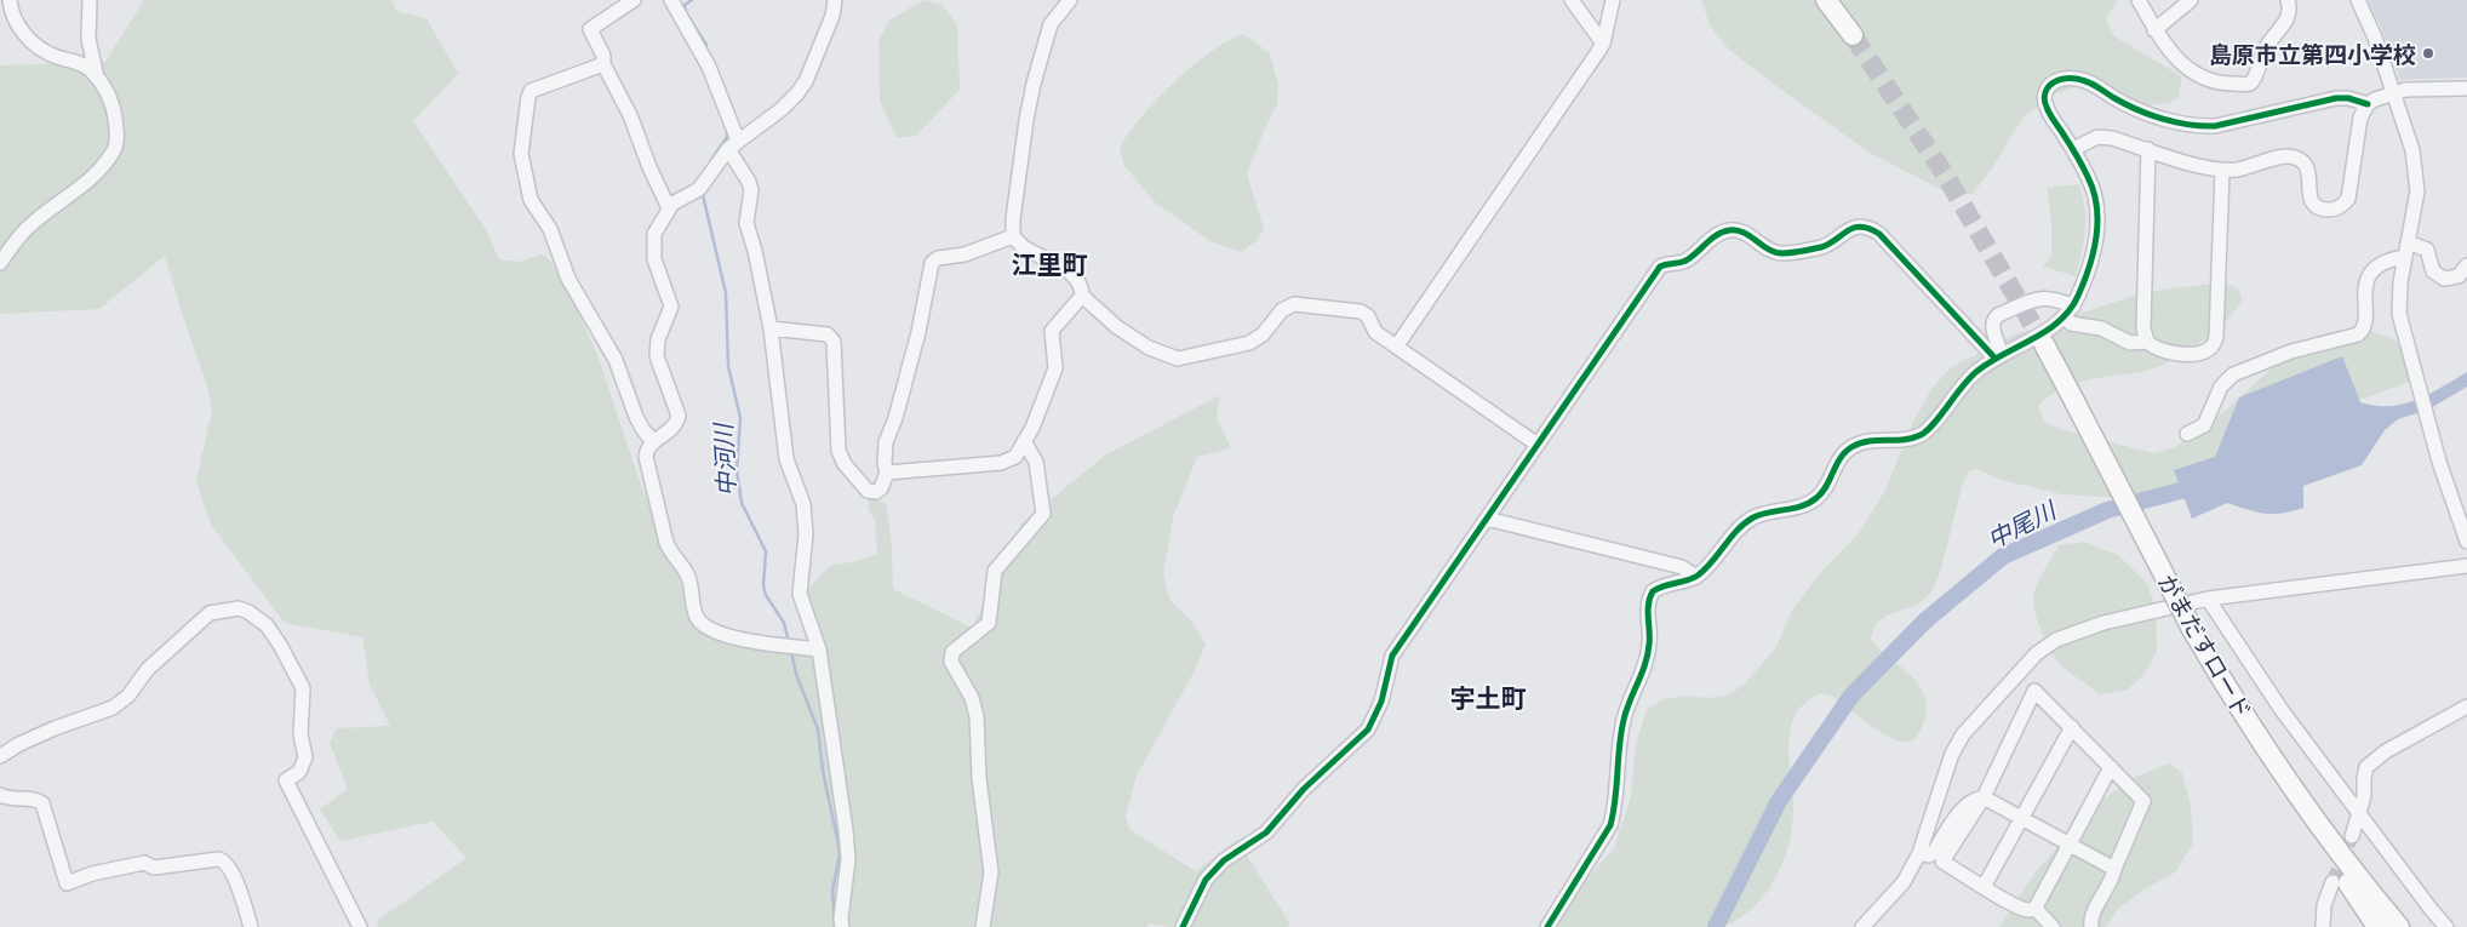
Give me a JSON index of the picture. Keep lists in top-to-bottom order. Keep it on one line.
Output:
{"streets":{"highway":["がまだすロード"]},"districts":["江里町","宇土町"],"water":["中河川","中尾川"],"places":["島原市立第四小学校"]}
